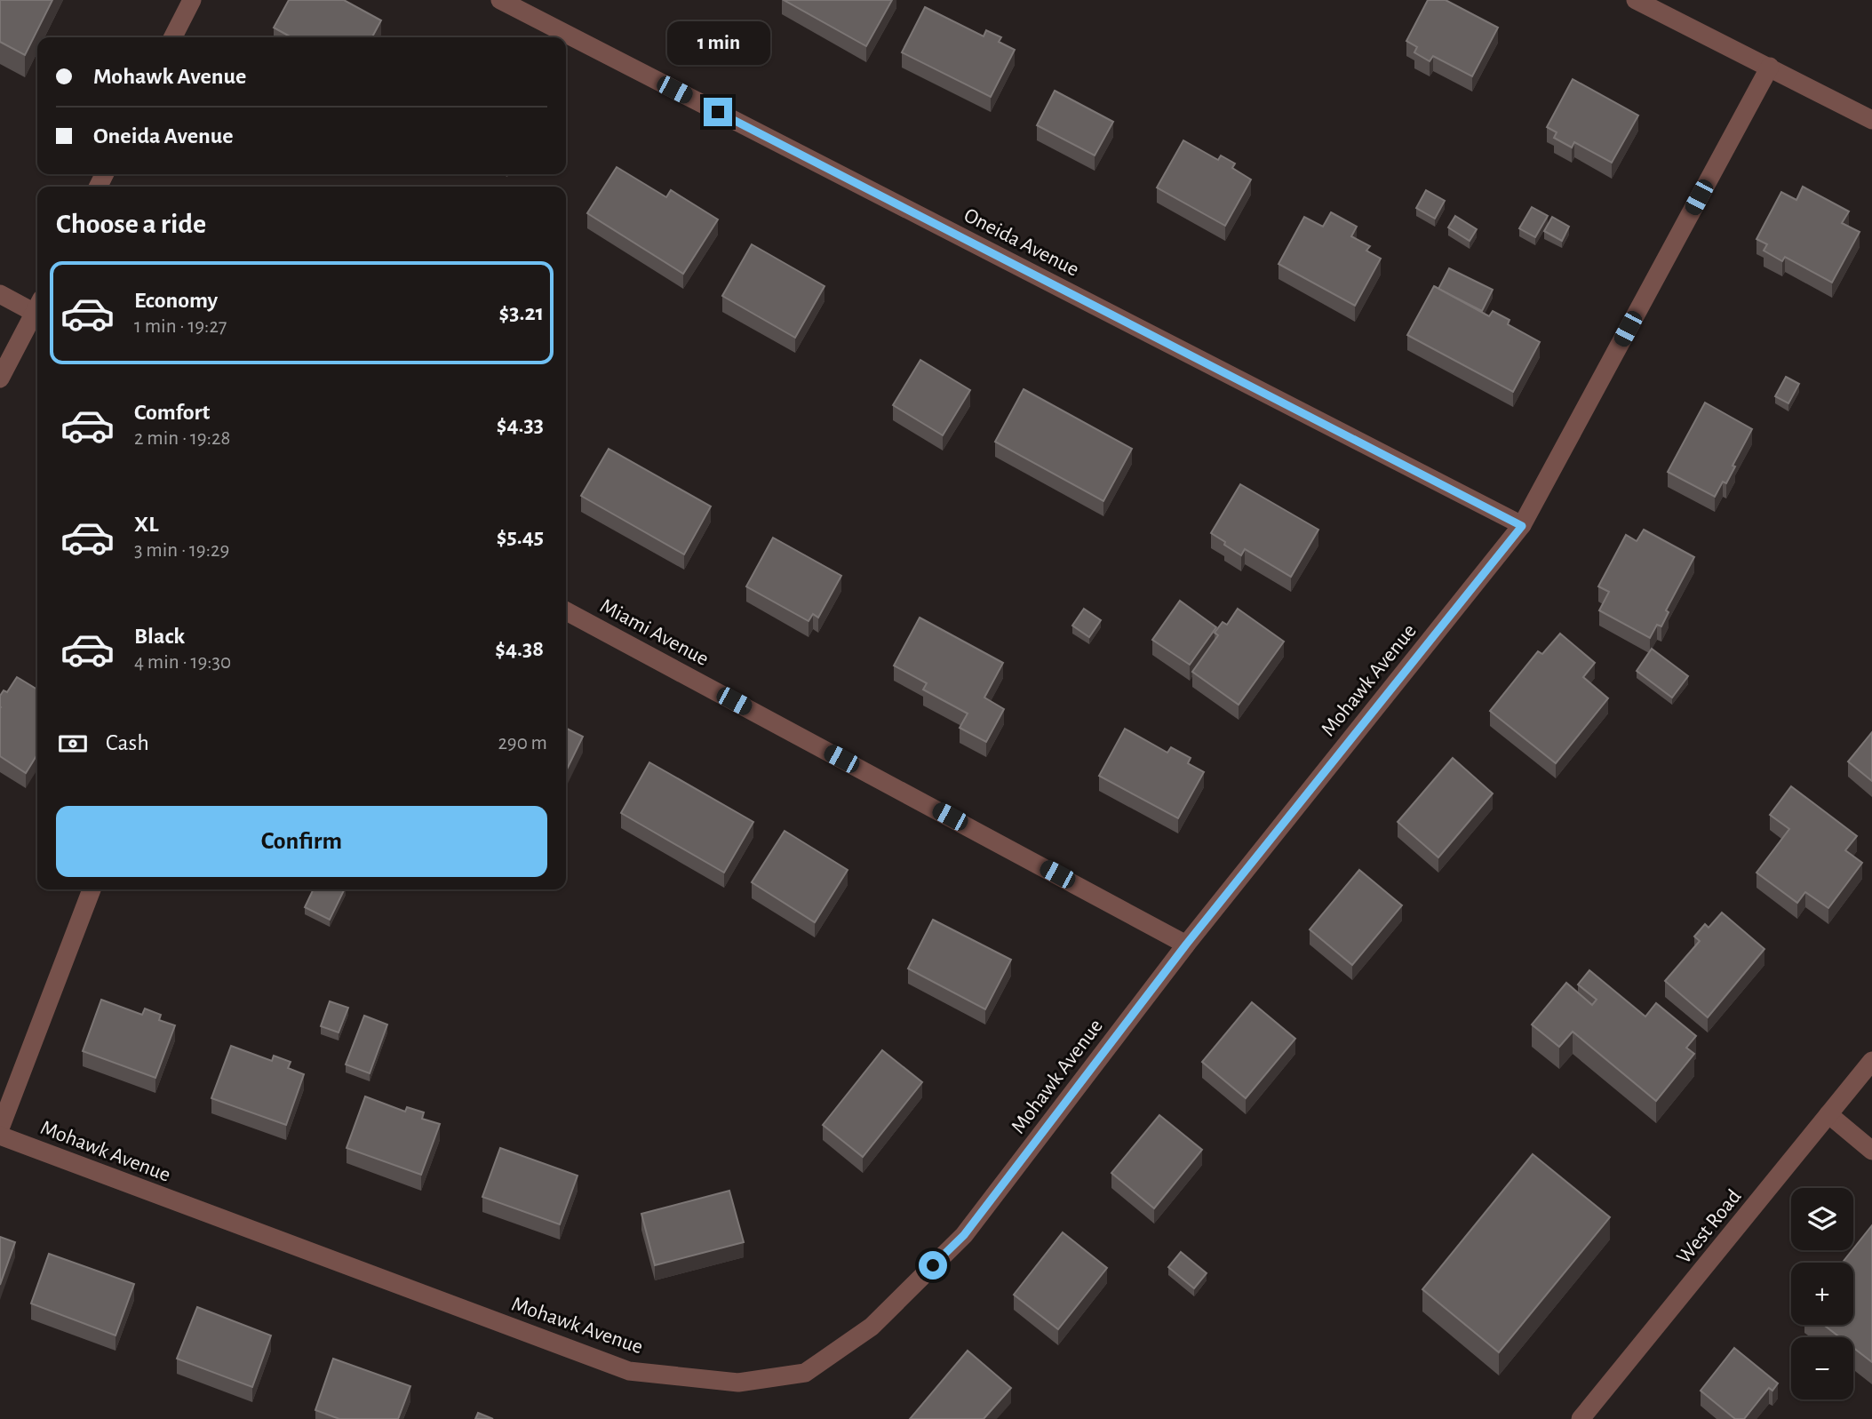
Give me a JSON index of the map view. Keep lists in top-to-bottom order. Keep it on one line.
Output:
{"streets":{"street":["Oneida Avenue","Miami Avenue","Mohawk Avenue","West Road"]},"crossings":[["Oneida Avenue","Mohawk Avenue"],["Miami Avenue","Mohawk Avenue"]],"page":{"bubble":"1 min","banner":["Mohawk Avenue","Oneida Avenue"],"heading":"Choose a ride","list":[{"name":"Economy","note":"1 min · 19:27","value":"$3.21"},{"name":"Comfort","note":"2 min · 19:28","value":"$4.33"},{"name":"XL","note":"3 min · 19:29","value":"$5.45"},{"name":"Black","note":"4 min · 19:30","value":"$4.38"}],"pay":["Cash","290 m"],"buttons":"Confirm","map_buttons":["+","−"]}}
